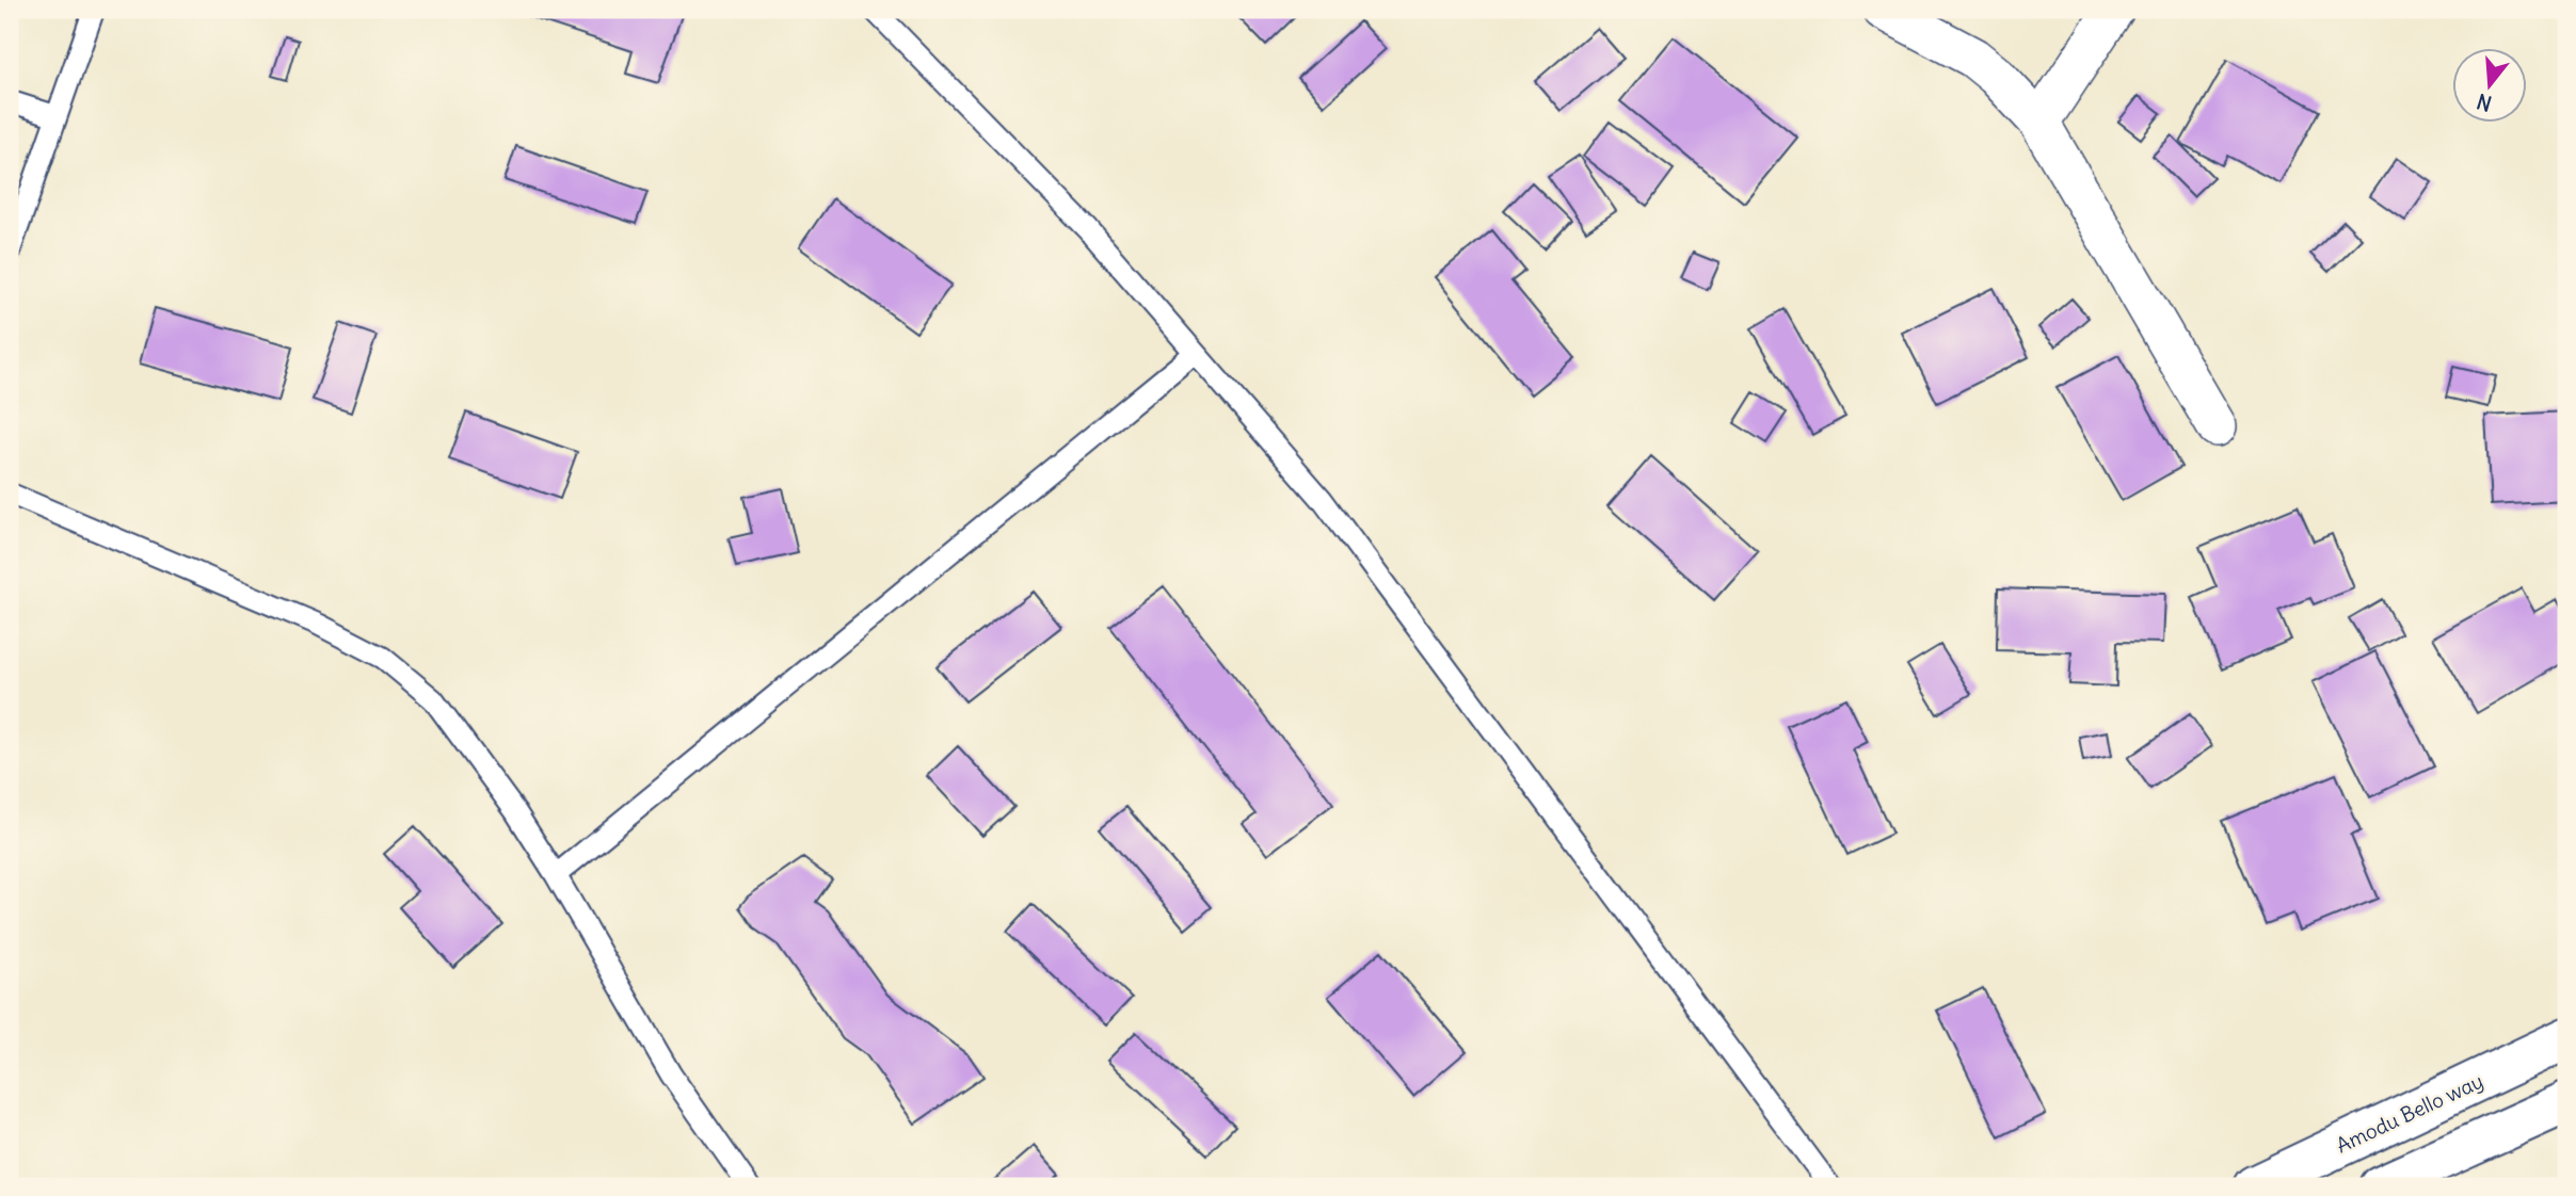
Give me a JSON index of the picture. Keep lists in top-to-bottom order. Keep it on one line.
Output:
{"streets":{"main road":["Amodu Bello way"]},"north":"bottom"}
